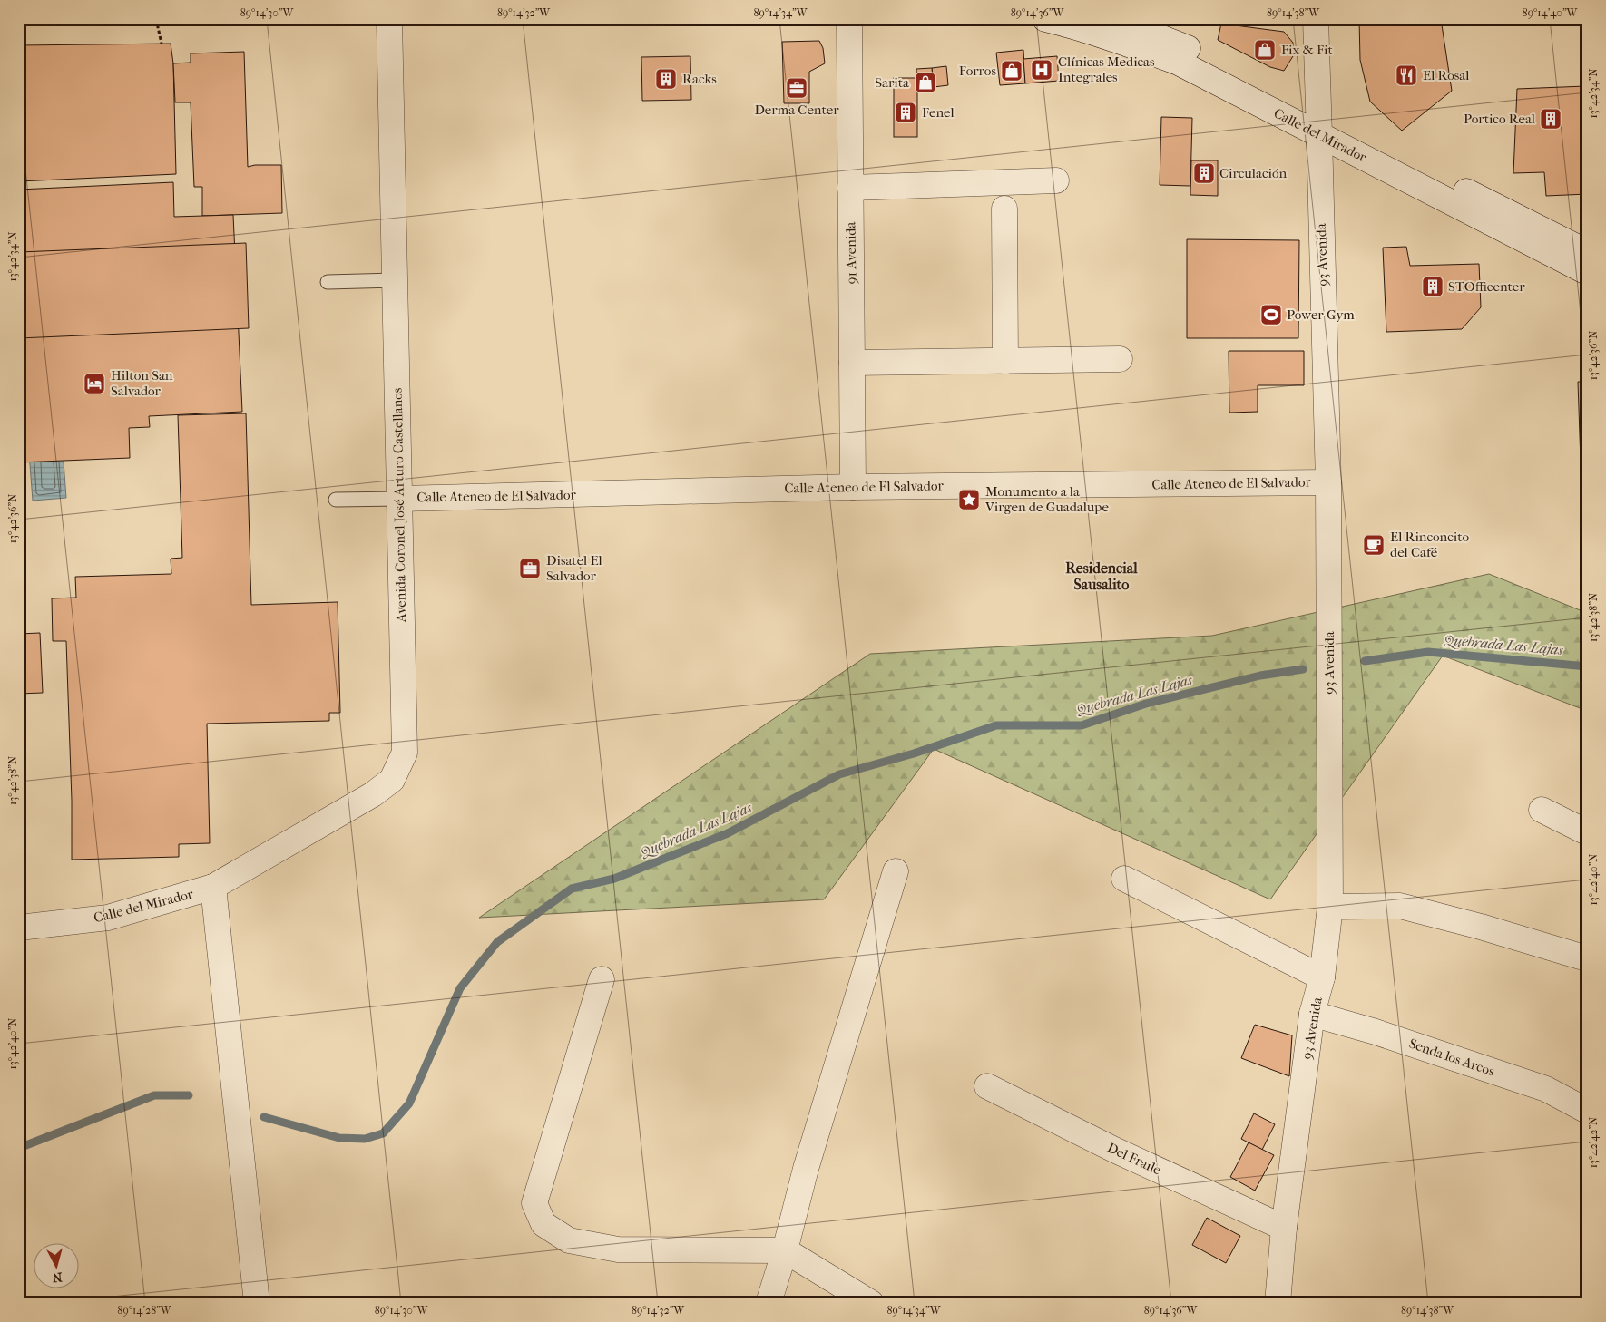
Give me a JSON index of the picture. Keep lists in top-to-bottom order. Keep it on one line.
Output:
{"streets":{"street":["Calle del Mirador","91 Avenida","93 Avenida","Calle Ateneo de El Salvador","Avenida Coronel José Arturo Castellanos","Senda los Arcos","Del Fraile"]},"crossings":[["Calle del Mirador","93 Avenida"],["Calle del Mirador","Avenida Coronel José Arturo Castellanos"],["91 Avenida","Calle Ateneo de El Salvador"],["93 Avenida","Calle Ateneo de El Salvador"],["93 Avenida","Senda los Arcos"],["93 Avenida","Del Fraile"],["Calle Ateneo de El Salvador","Avenida Coronel José Arturo Castellanos"]],"districts":["Residencial Sausalito"],"water":["Quebrada Las Lajas"],"places":{"shop":["Fix & Fit","Forros","Sarita"],"hospital":["Clínicas Medicas Integrales"],"restaurant":["El Rosal"],"building":["Racks","Fenel","Portico Real","Circulación","STOfficenter"],"office":["Derma Center","Disatel El Salvador"],"sports":["Power Gym"],"hotel":["Hilton San Salvador"],"place":["Monumento a la Virgen de Guadalupe"],"cafe":["El Rinconcito del Café"]},"north":"bottom","coordinates":["89°14'30\"W","89°14'32\"W","89°14'34\"W","89°14'36\"W","89°14'38\"W","89°14'40\"W","13°42'34\"N","13°42'36\"N","13°42'38\"N","13°42'40\"N","13°42'42\"N","89°14'28\"W"]}
